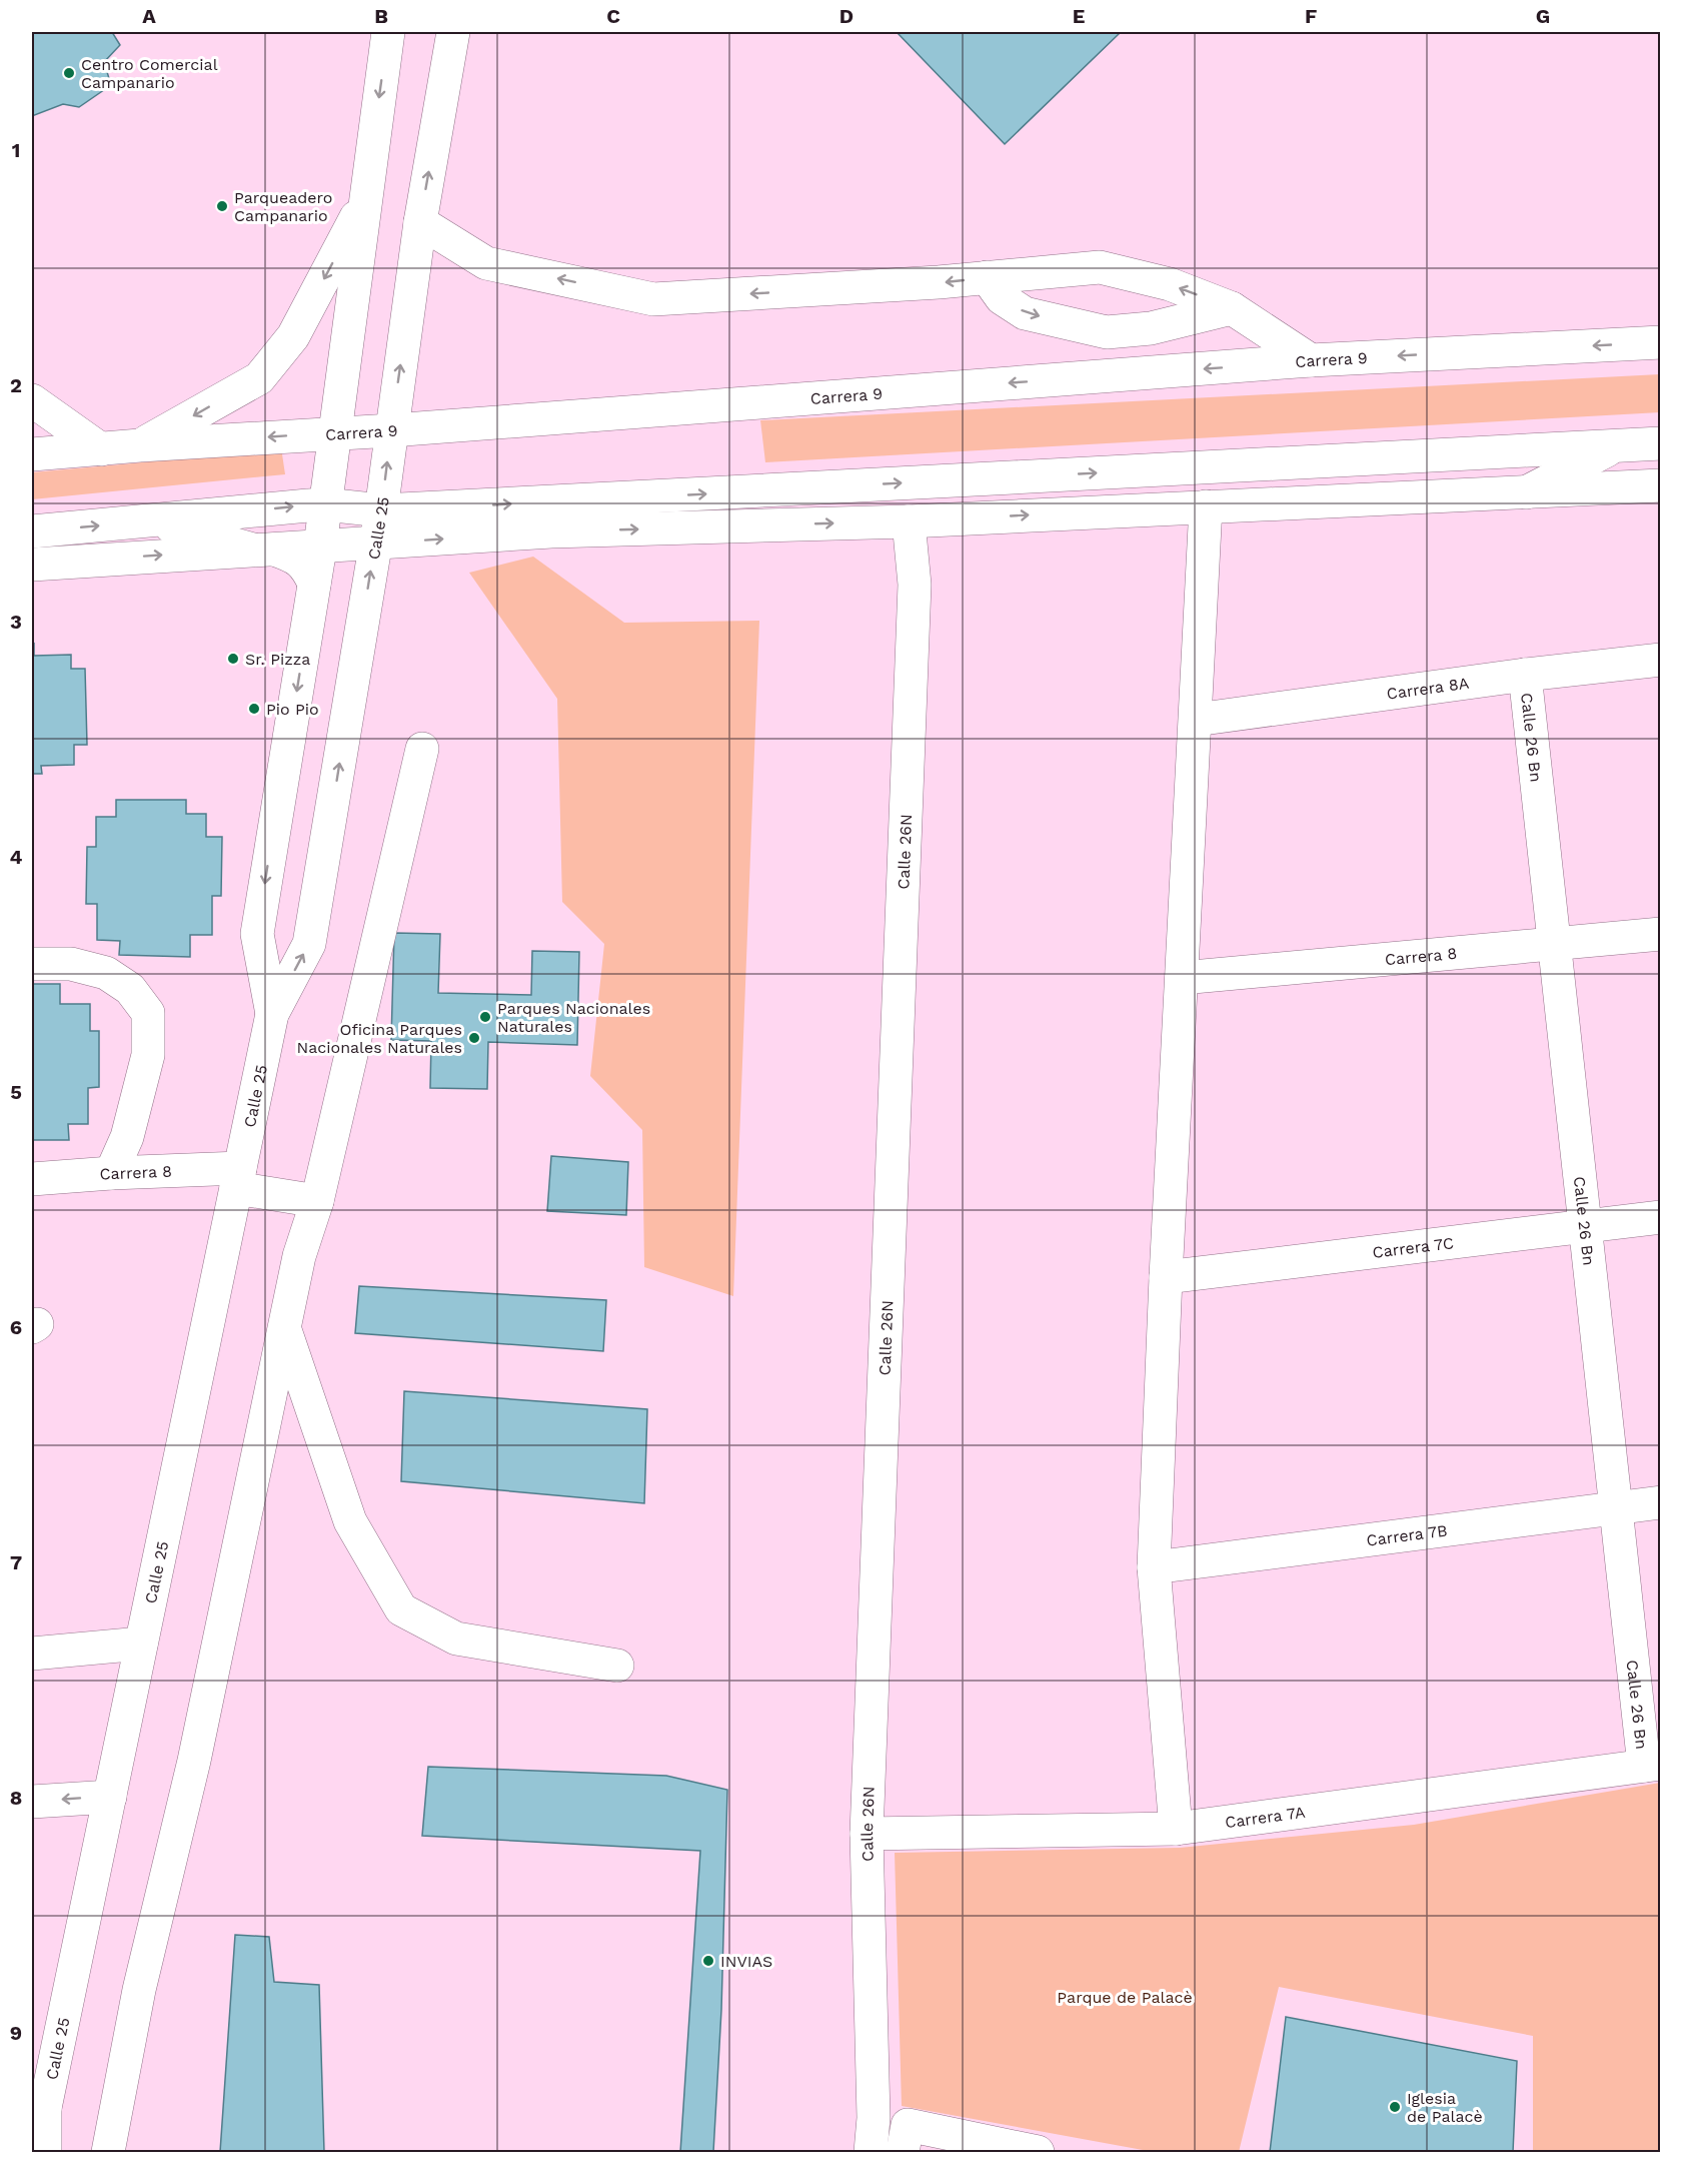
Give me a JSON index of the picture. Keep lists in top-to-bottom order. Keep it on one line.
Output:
{"streets":{"street":["Carrera 9","Calle 25","Carrera 8A","Calle 26 Bn","Calle 26N","Carrera 8","Carrera 7C","Carrera 7B","Carrera 7A"]},"crossings":[["Carrera 9","Calle 25"],["Calle 25","Carrera 8"],["Carrera 8A","Calle 26 Bn"],["Calle 26 Bn","Carrera 8"],["Calle 26 Bn","Carrera 7C"],["Calle 26 Bn","Carrera 7B"],["Calle 26 Bn","Carrera 7A"],["Calle 26N","Carrera 7A"]],"parks":["Parque de Palacè"],"places":["Centro Comercial Campanario","Parqueadero Campanario","Sr. Pizza","Pio Pio","Parques Nacionales Naturales","Oficina Parques Nacionales Naturales","INVIAS","Iglesia de Palacè"],"grid":{"columns":["A","B","C","D","E","F","G"],"rows":["1","2","3","4","5","6","7","8","9"]}}
